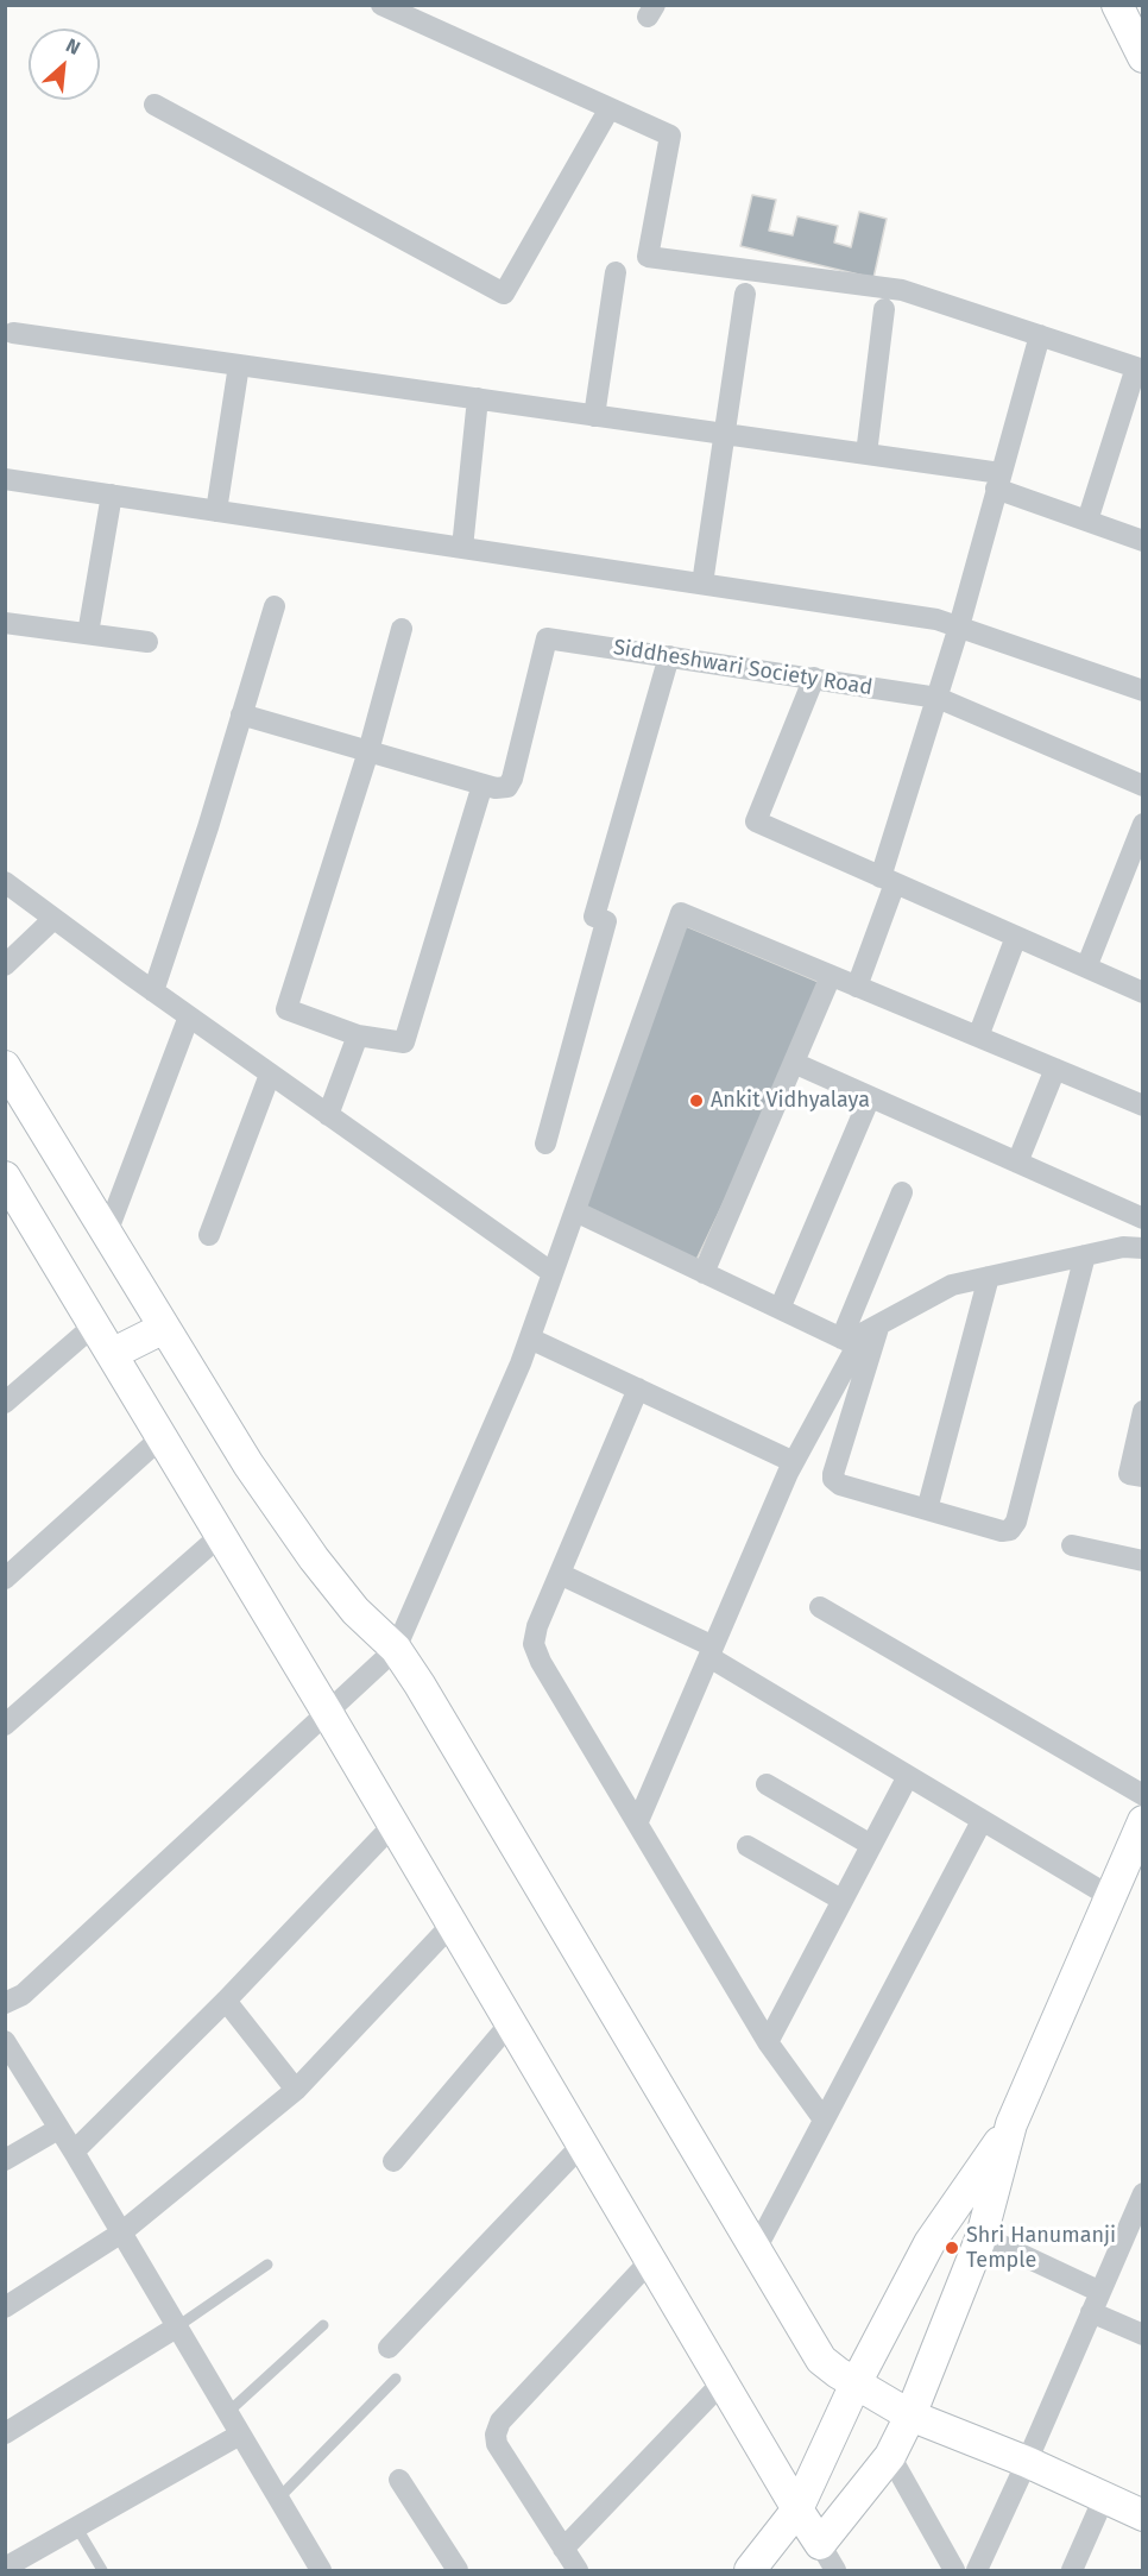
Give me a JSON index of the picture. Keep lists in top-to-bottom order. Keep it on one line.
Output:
{"streets":{"street":["Siddheshwari Society Road"]},"places":["Ankit Vidhyalaya","Shri Hanumanji Temple"],"north":"top right"}
